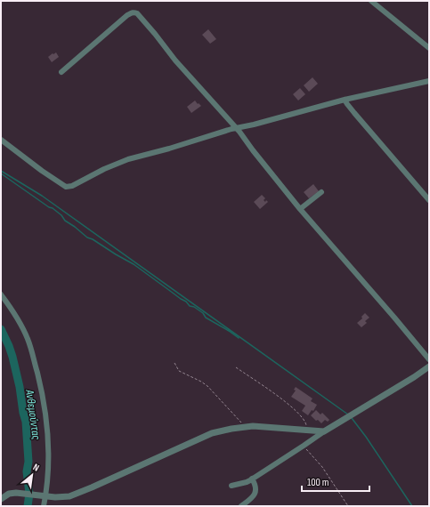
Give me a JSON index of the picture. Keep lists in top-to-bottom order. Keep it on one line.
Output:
{"water":["Ανθεμούντας"],"scale_bar":"100 m","north":"top right"}
